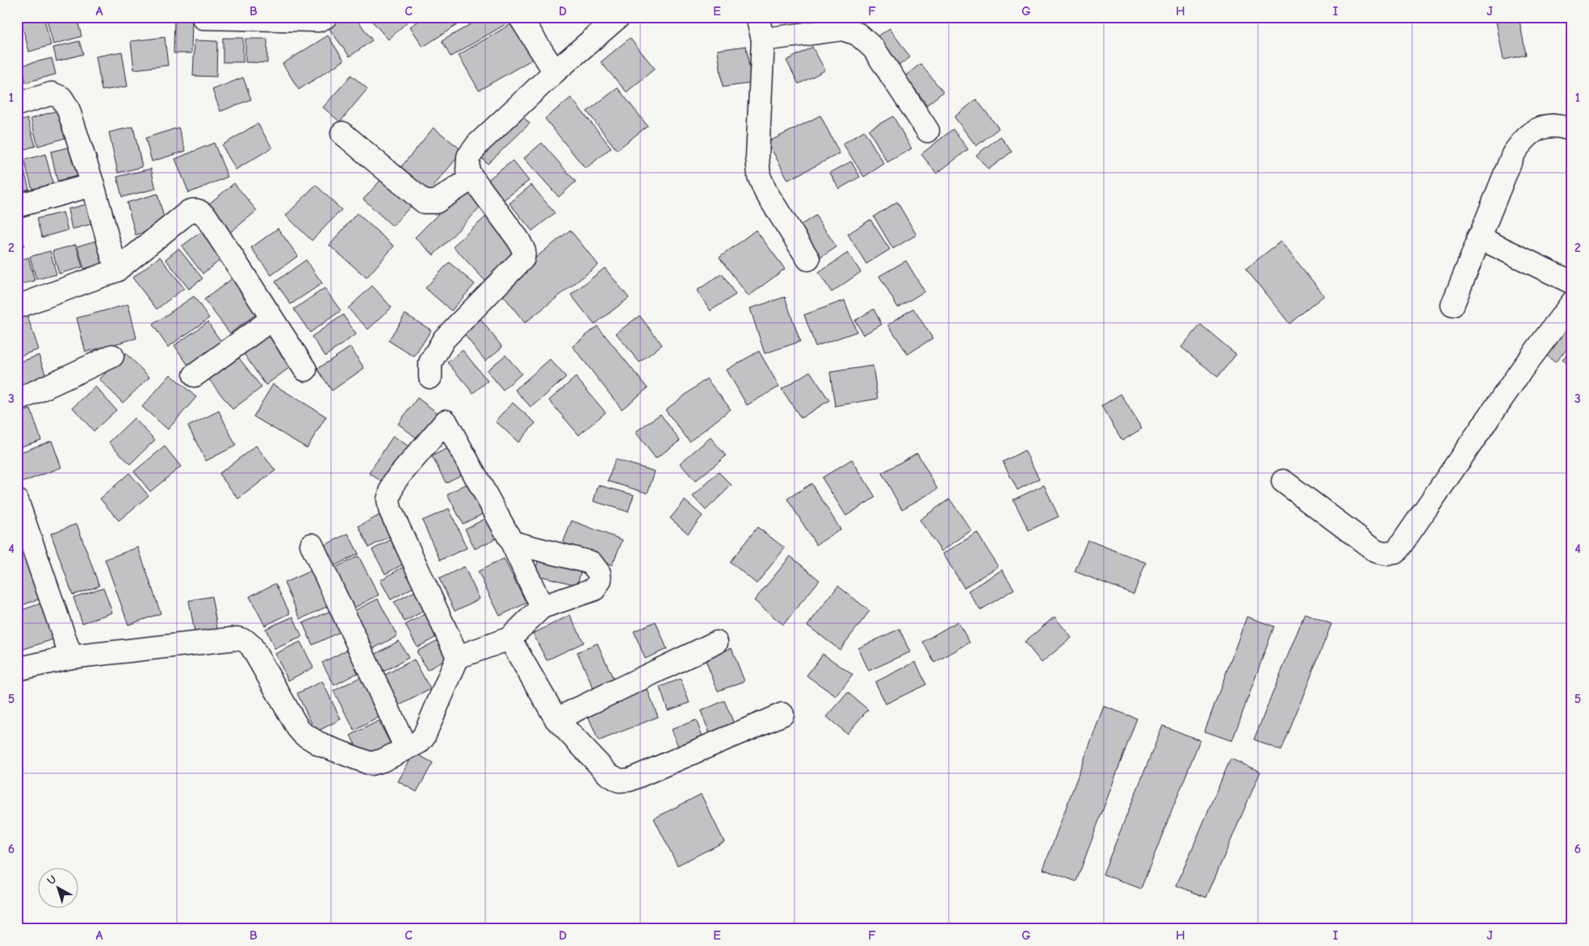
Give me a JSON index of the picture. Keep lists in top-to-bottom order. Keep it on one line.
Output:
{"north":"top left","grid":{"columns":["A","B","C","D","E","F","G","H","I","J"],"rows":["1","2","3","4","5","6"]}}
